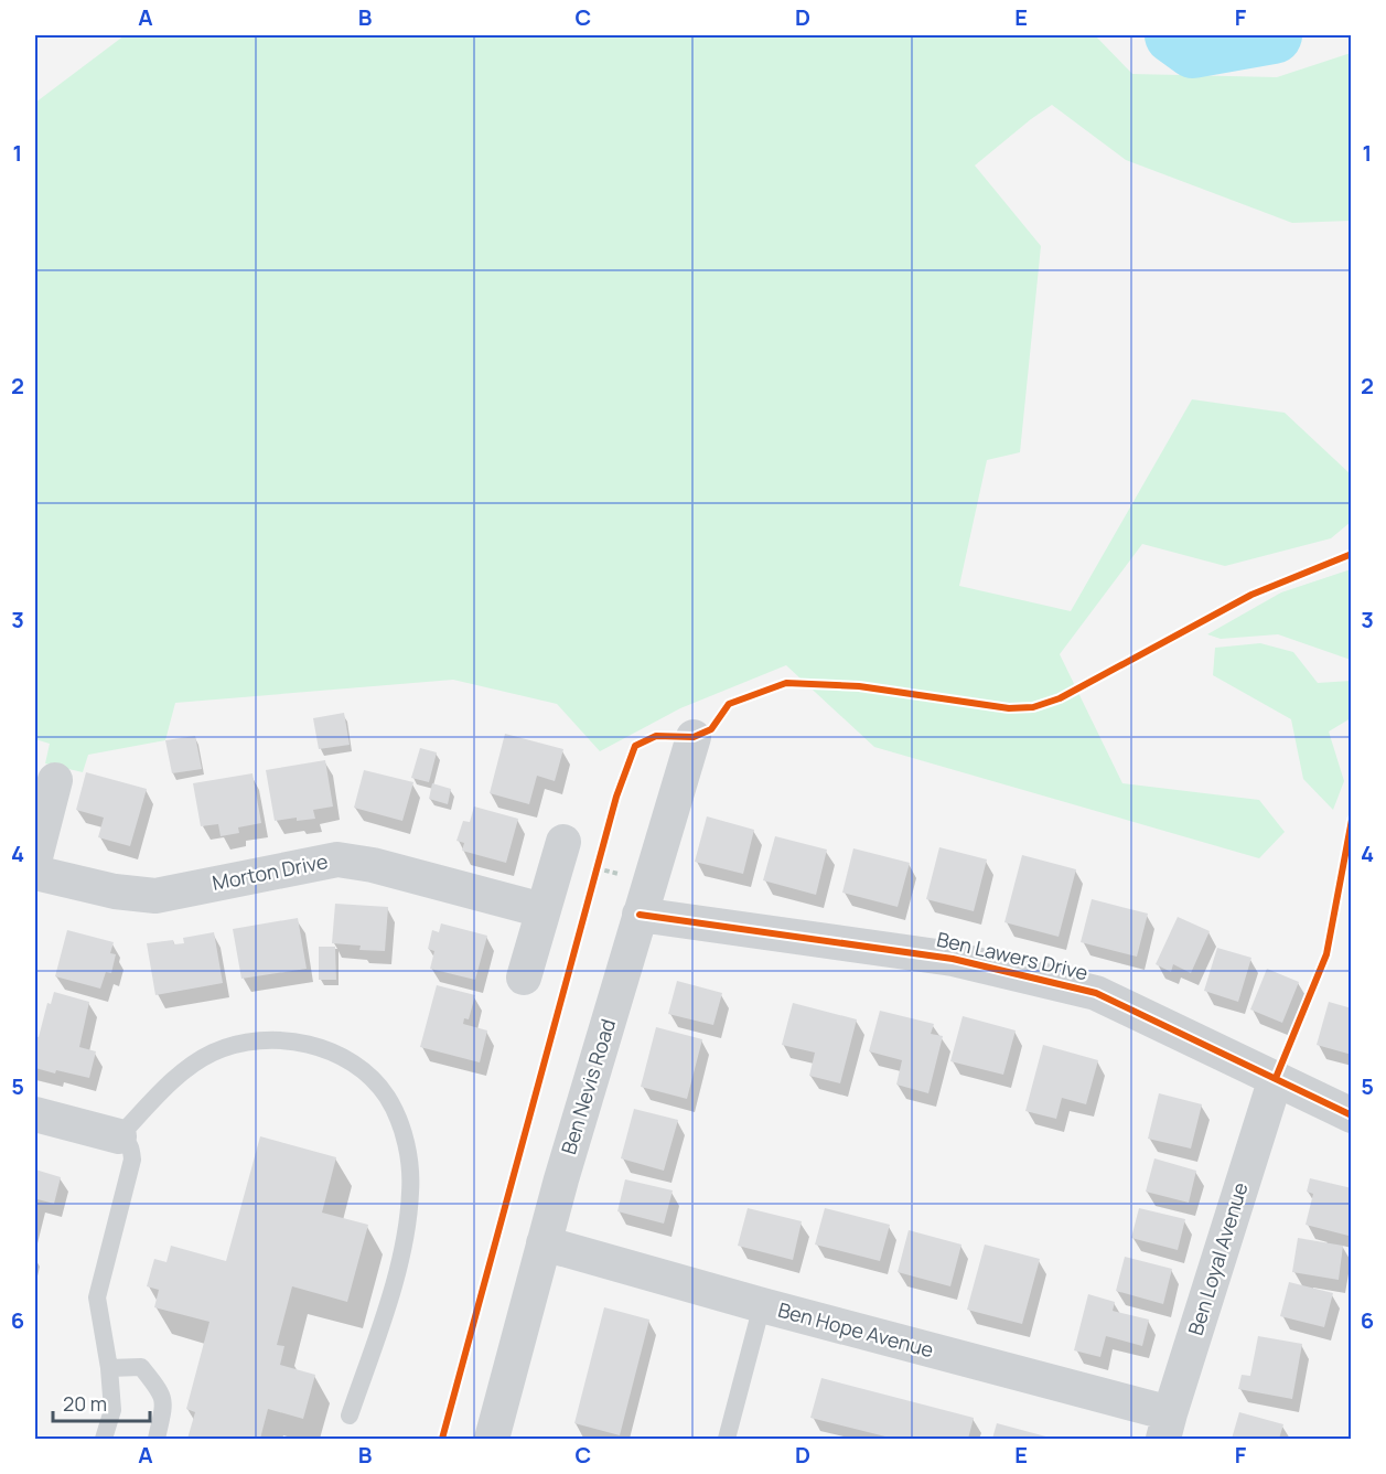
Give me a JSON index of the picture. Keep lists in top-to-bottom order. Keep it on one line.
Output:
{"streets":{"street":["Morton Drive","Ben Lawers Drive","Ben Nevis Road","Ben Loyal Avenue","Ben Hope Avenue"]},"crossings":[["Ben Lawers Drive","Ben Nevis Road"],["Ben Lawers Drive","Ben Loyal Avenue"],["Ben Nevis Road","Ben Hope Avenue"],["Ben Loyal Avenue","Ben Hope Avenue"]],"scale_bar":"20 m","grid":{"columns":["A","B","C","D","E","F"],"rows":["1","2","3","4","5","6"]}}
